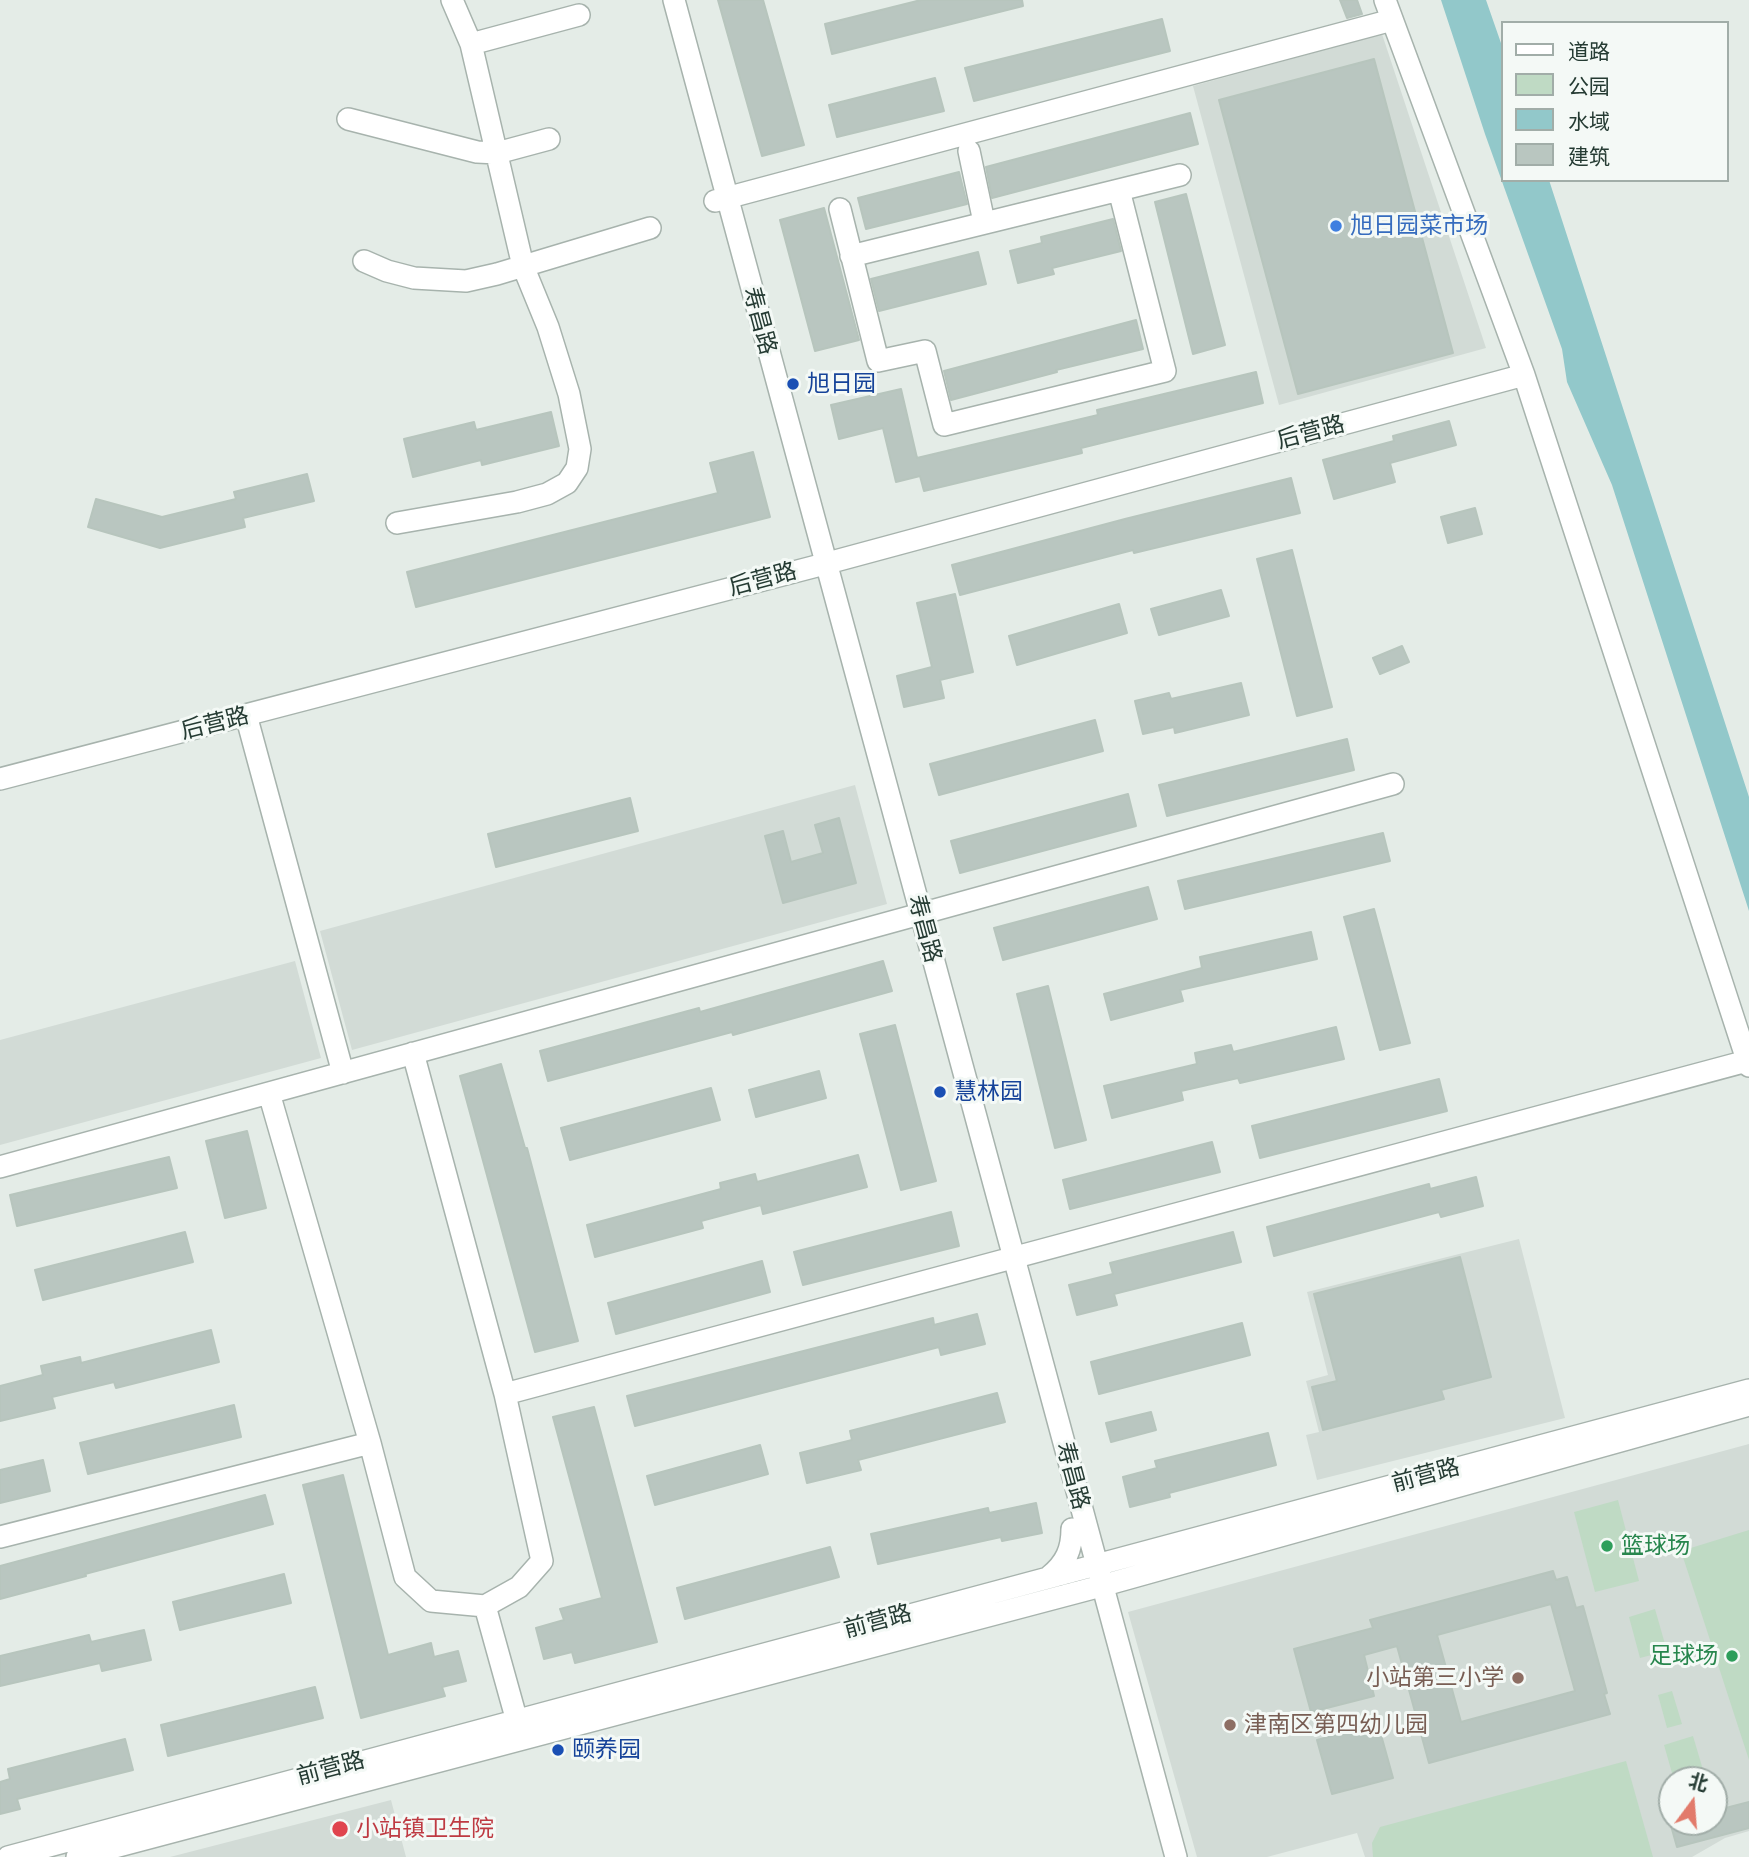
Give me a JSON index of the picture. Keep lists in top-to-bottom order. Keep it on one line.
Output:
{"streets":{"street":["寿昌路","后营路","前营路"]},"crossings":[["寿昌路","后营路"],["寿昌路","前营路"]],"places":["旭日园菜市场","旭日园","慧林园","篮球场","足球场","小站第三小学","津南区第四幼儿园","颐养园","小站镇卫生院"],"legend":["道路","公园","水域","建筑"],"north":"top"}
